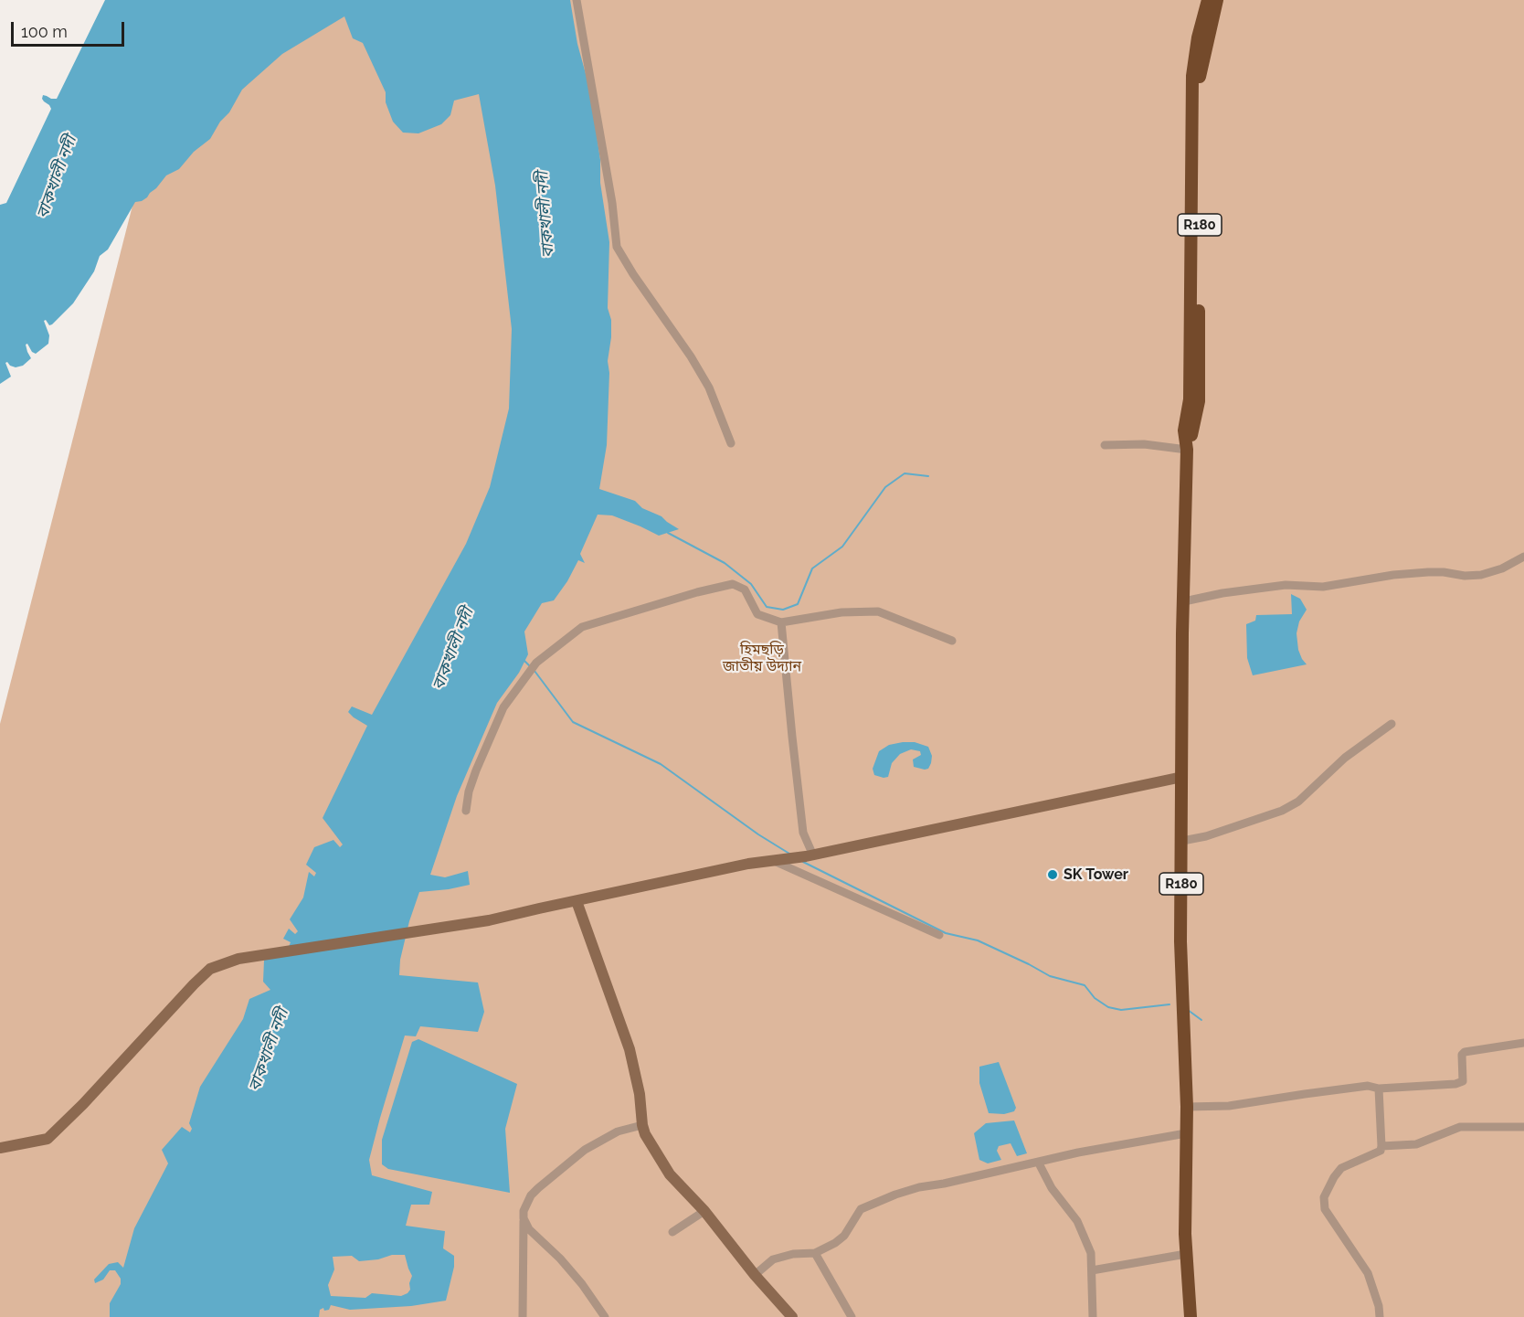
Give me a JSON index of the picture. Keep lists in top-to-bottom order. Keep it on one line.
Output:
{"streets":{"main road":["R180"]},"water":["বাকখালী নদী"],"parks":["হিমছড়ি জাতীয় উদ্যান"],"places":["SK Tower"],"scale_bar":"100 m"}
